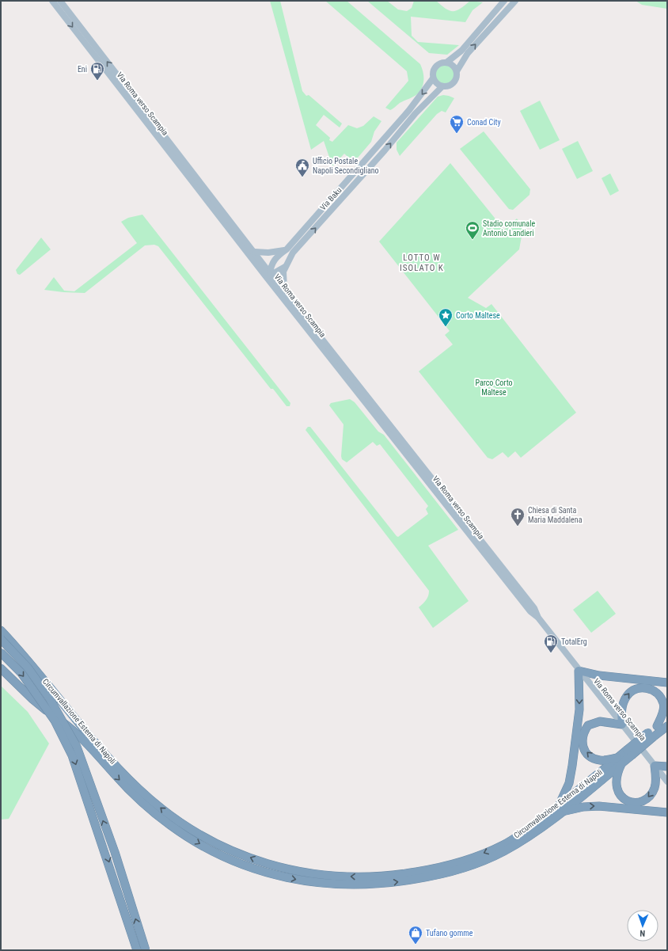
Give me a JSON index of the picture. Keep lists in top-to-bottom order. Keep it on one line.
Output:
{"streets":{"highway":["Circumvallazione Esterna di Napoli"],"main road":["Via Roma verso Scampia","Via Baku"]},"crossings":[["Via Roma verso Scampia","Via Baku"]],"districts":["LOTTO W ISOLATO K"],"parks":["Parco Corto Maltese"],"places":{"fuel station":["Eni","TotalErg"],"supermarket":["Conad City"],"public building":["Ufficio Postale Napoli Secondigliano"],"sports":["Stadio comunale Antonio Landieri"],"place":["Corto Maltese"],"church":["Chiesa di Santa Maria Maddalena"],"shop":["Tufano gomme"]},"north":"bottom"}
